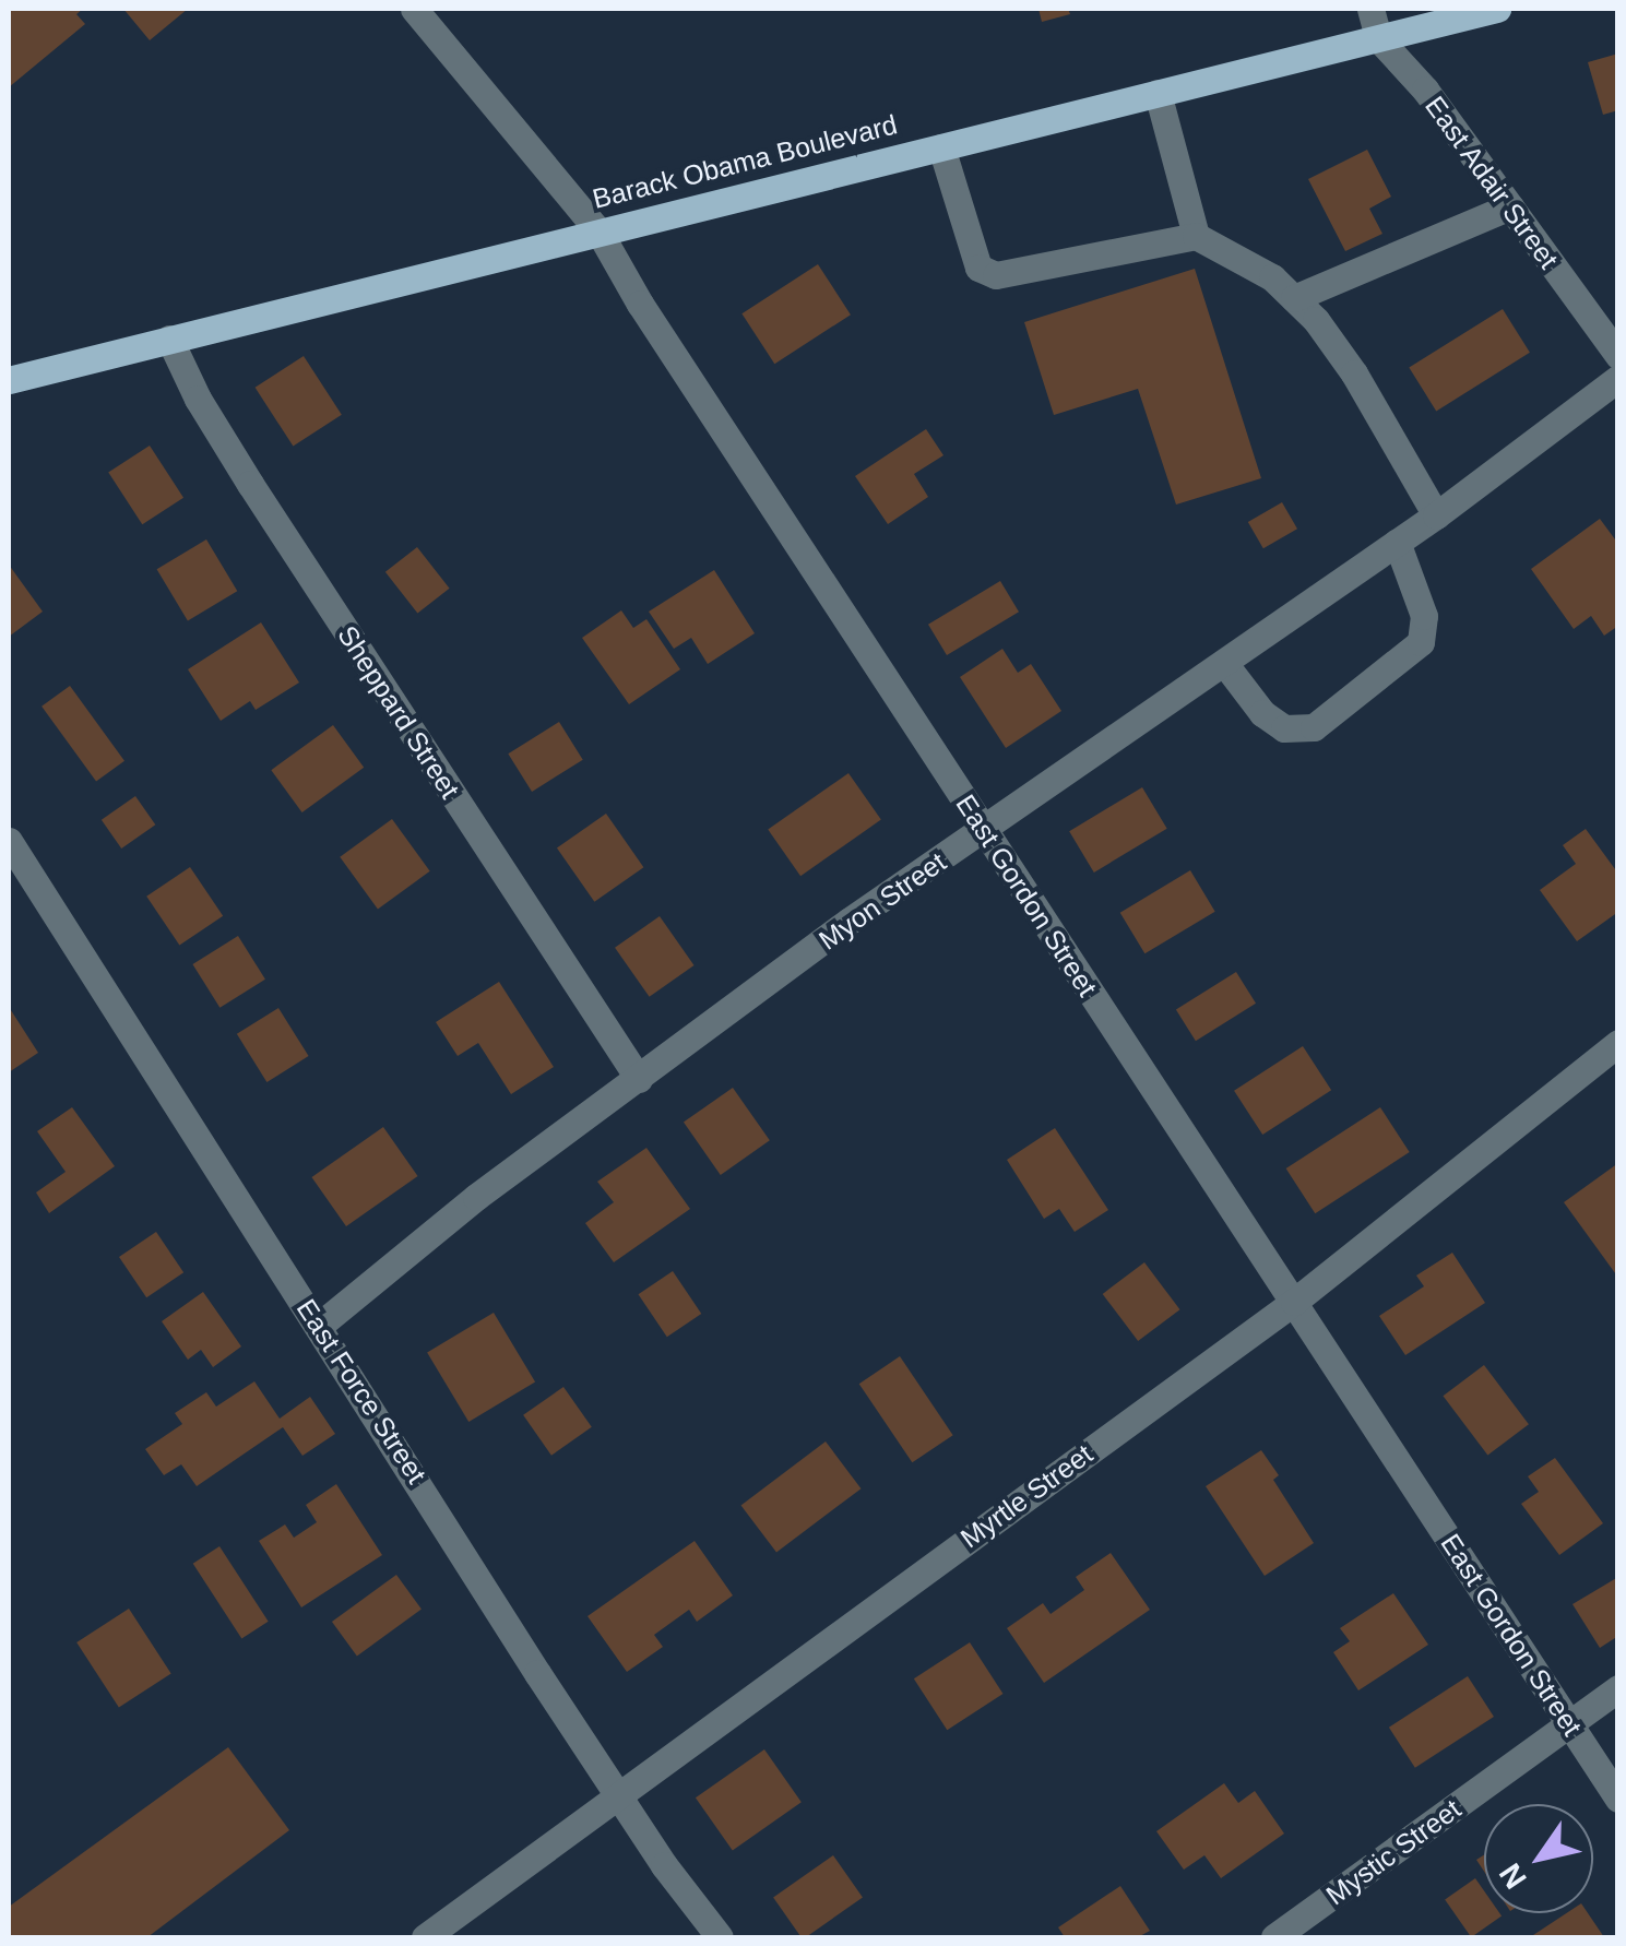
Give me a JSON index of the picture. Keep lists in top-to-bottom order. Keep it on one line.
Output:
{"streets":{"main road":["Barack Obama Boulevard"],"street":["East Adair Street","Sheppard Street","East Gordon Street","Myon Street","East Force Street","Myrtle Street","Mystic Street"]},"crossings":[["Barack Obama Boulevard","East Adair Street"],["Barack Obama Boulevard","Sheppard Street"],["Barack Obama Boulevard","East Gordon Street"],["Sheppard Street","Myon Street"],["East Gordon Street","Myon Street"],["East Gordon Street","Myrtle Street"],["East Gordon Street","Mystic Street"],["Myon Street","East Force Street"],["East Force Street","Myrtle Street"]],"north":"bottom left"}
